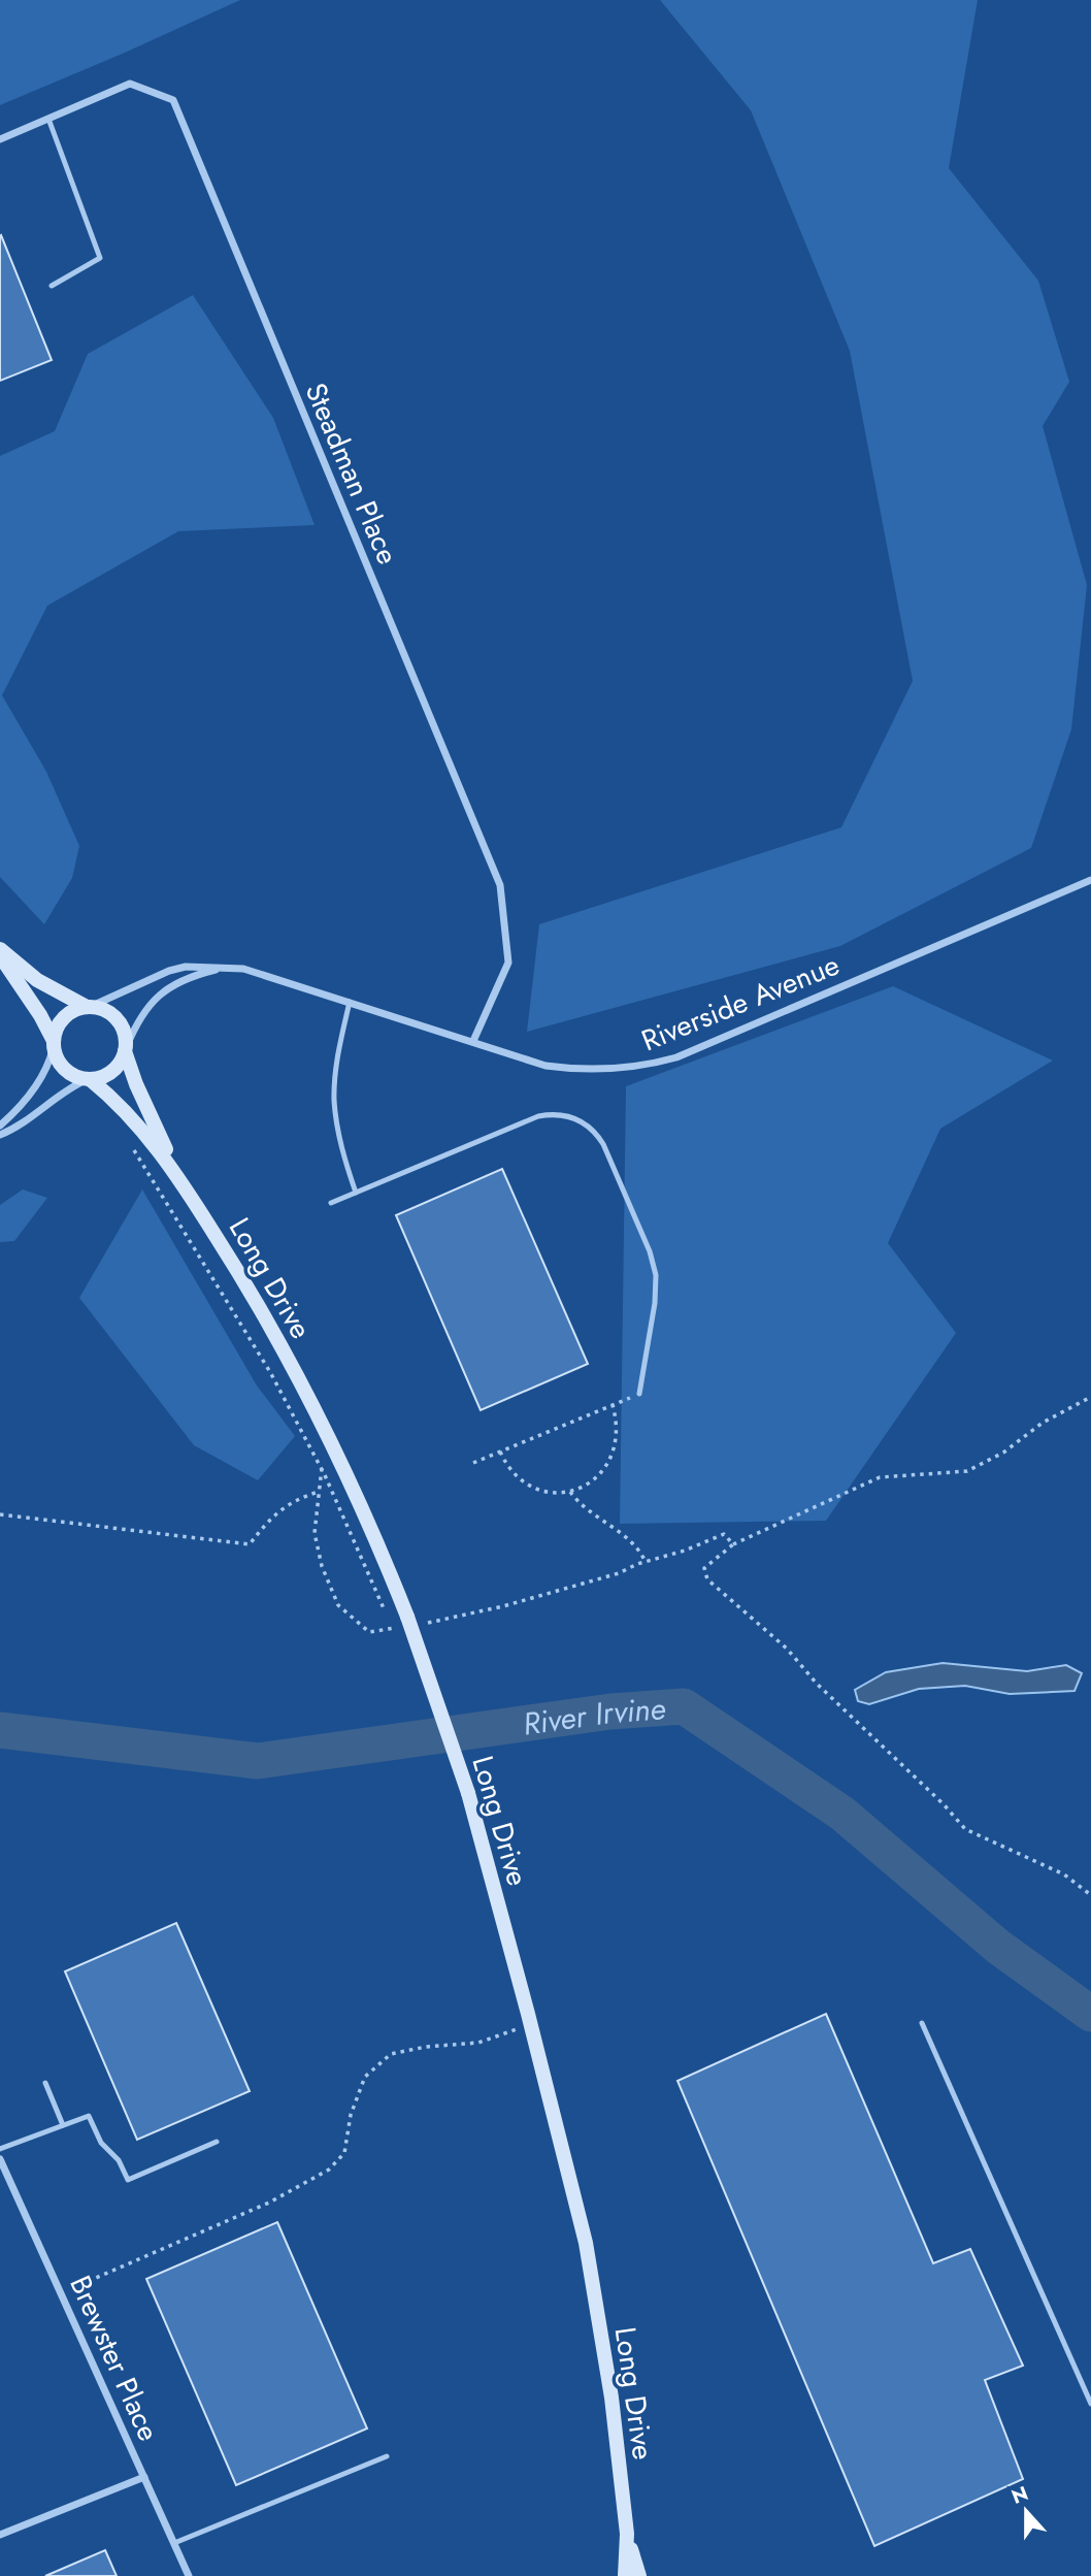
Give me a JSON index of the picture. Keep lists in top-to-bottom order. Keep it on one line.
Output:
{"streets":{"main road":["Long Drive"],"street":["Steadman Place","Riverside Avenue","Brewster Place"]},"crossings":[["Steadman Place","Riverside Avenue"],["Riverside Avenue","Long Drive"]],"water":["River Irvine"],"north":"top"}
